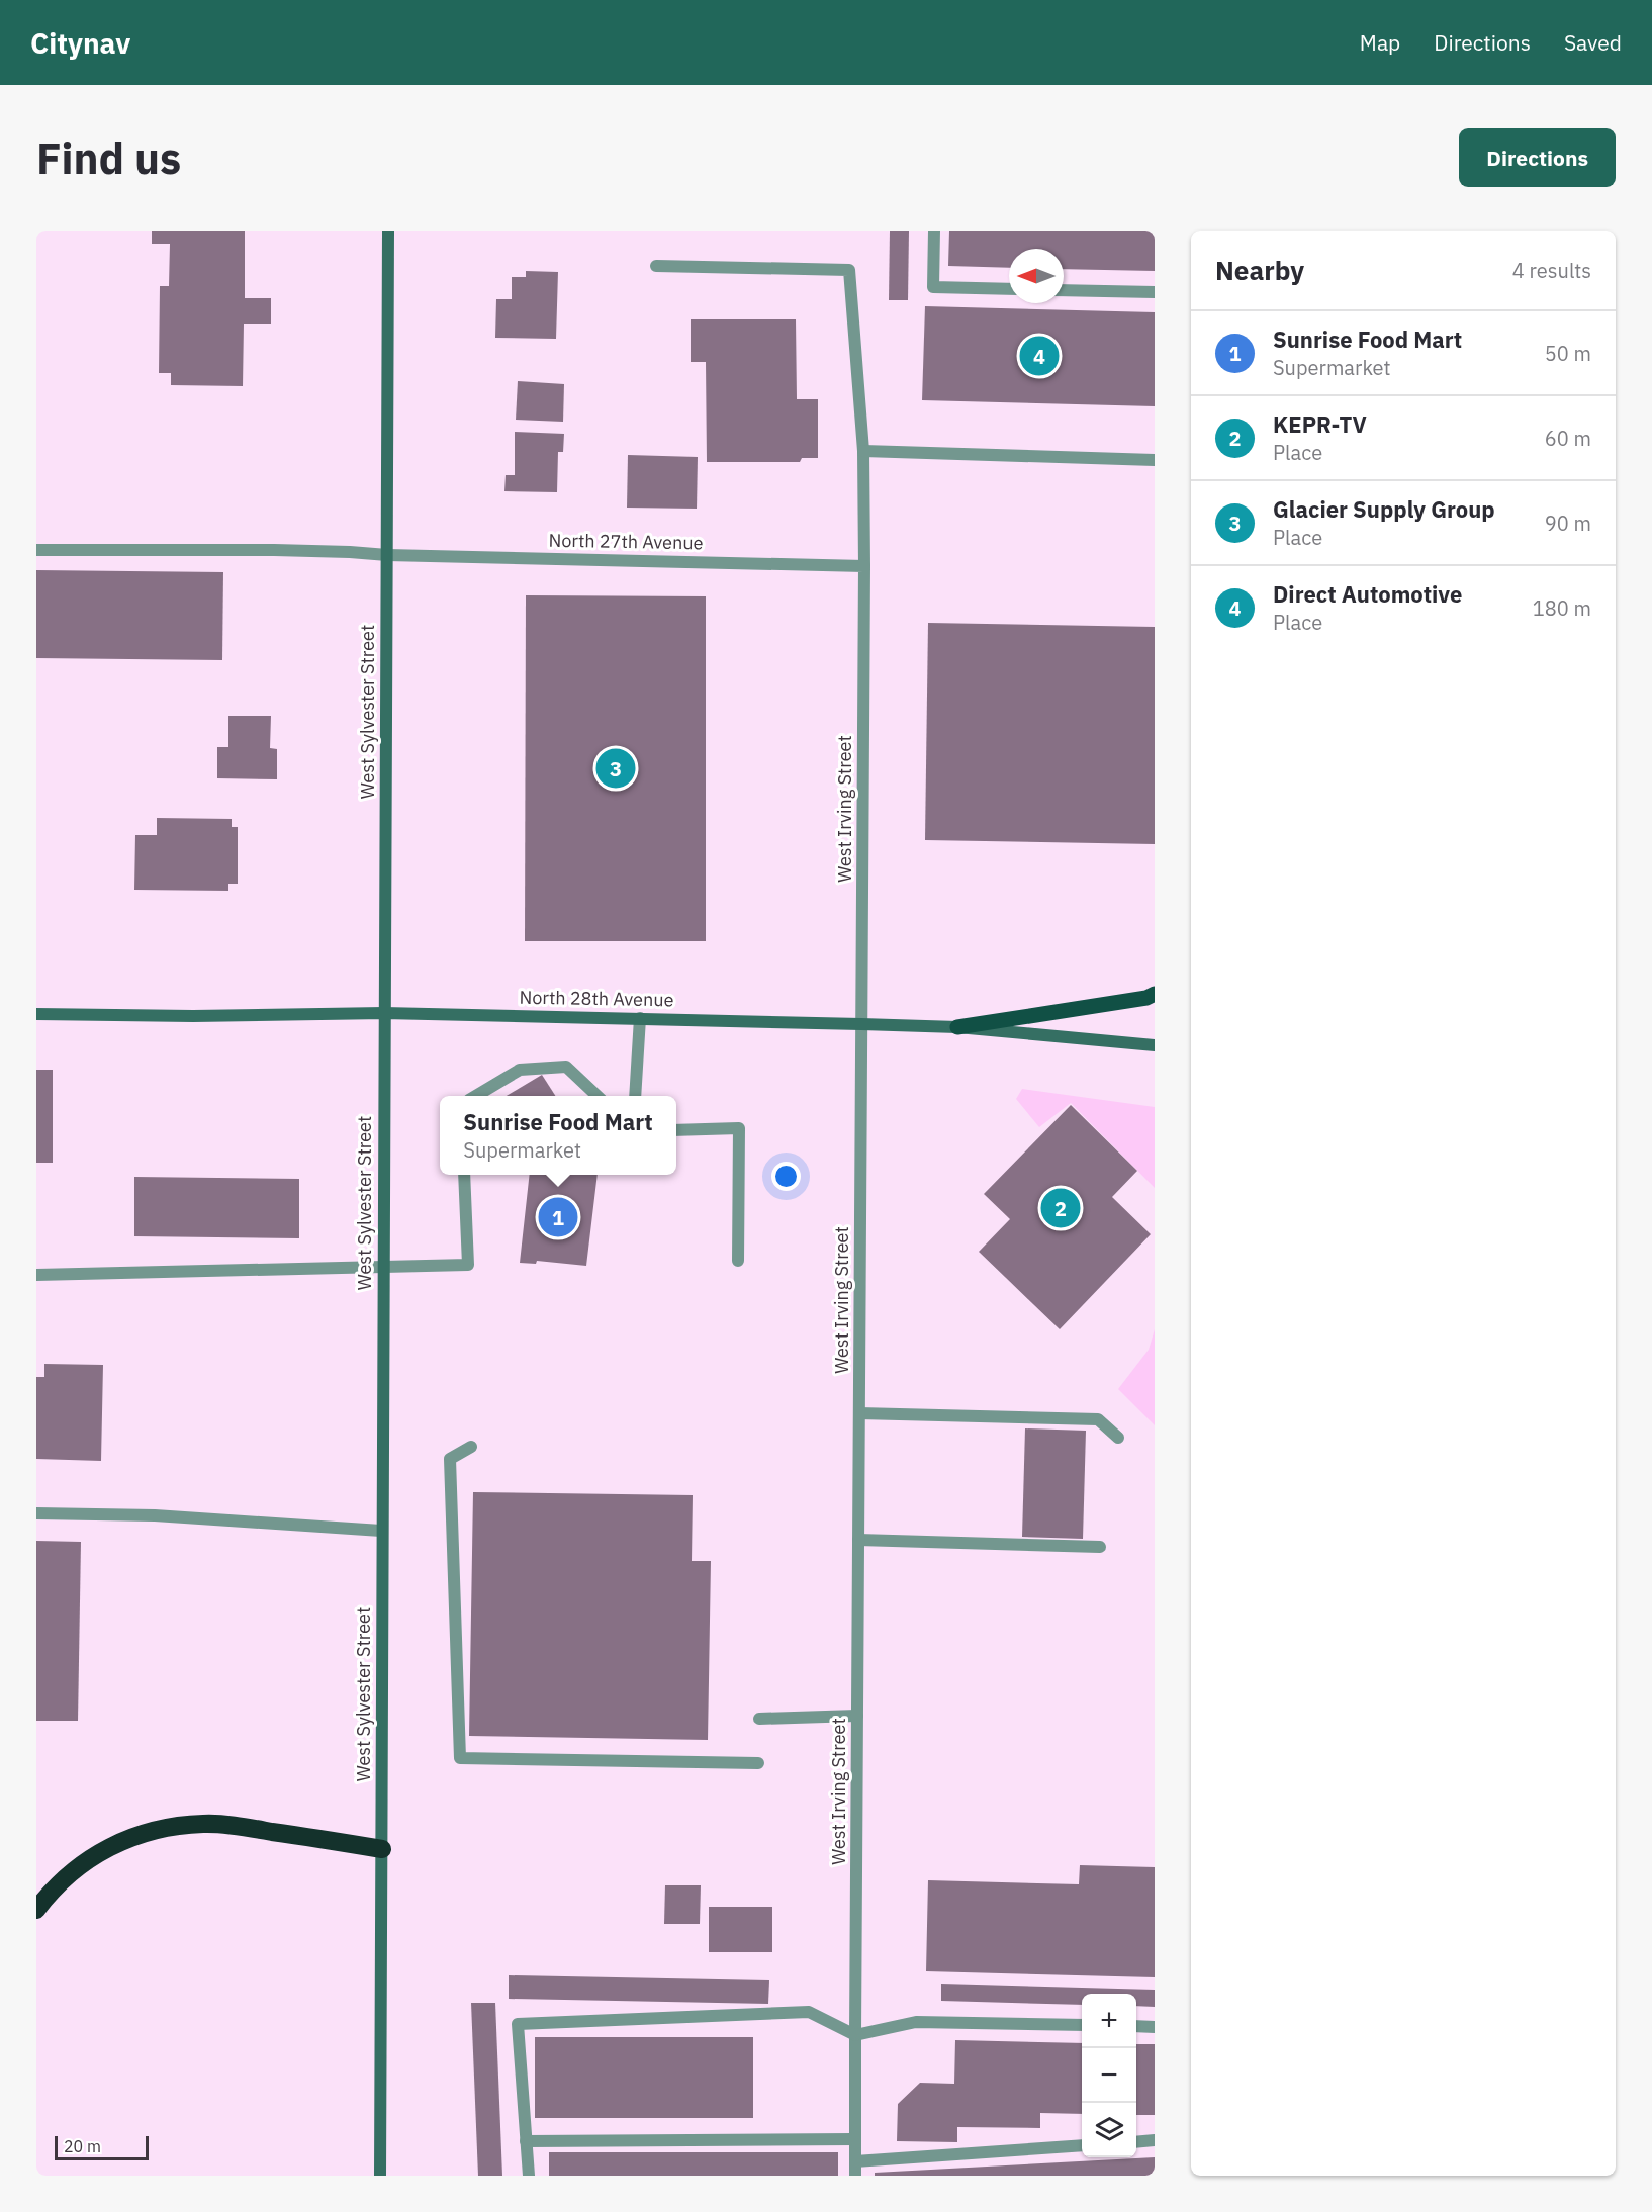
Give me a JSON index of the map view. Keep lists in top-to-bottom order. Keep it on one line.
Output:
{"streets":{"street":["North 27th Avenue","West Sylvester Street","West Irving Street","North 28th Avenue"]},"crossings":[["North 27th Avenue","West Sylvester Street"],["North 27th Avenue","West Irving Street"],["West Sylvester Street","North 28th Avenue"],["West Irving Street","North 28th Avenue"]],"scale_bar":"20 m","north":"left","page":{"header":"Citynav","nav":["Map","Directions","Saved"],"buttons":"Directions","title":"Find us","heading":["Nearby","4 results"],"list":[{"mark":"1","name":"Sunrise Food Mart","note":"Supermarket","value":"50 m"},{"mark":"2","name":"KEPR-TV","note":"Place","value":"60 m"},{"mark":"3","name":"Glacier Supply Group","note":"Place","value":"90 m"},{"mark":"4","name":"Direct Automotive","note":"Place","value":"180 m"}],"pins":["4","3","2","1"],"popup":["Sunrise Food Mart","Supermarket"],"map_buttons":["+","−"],"scale":"20 m"}}
